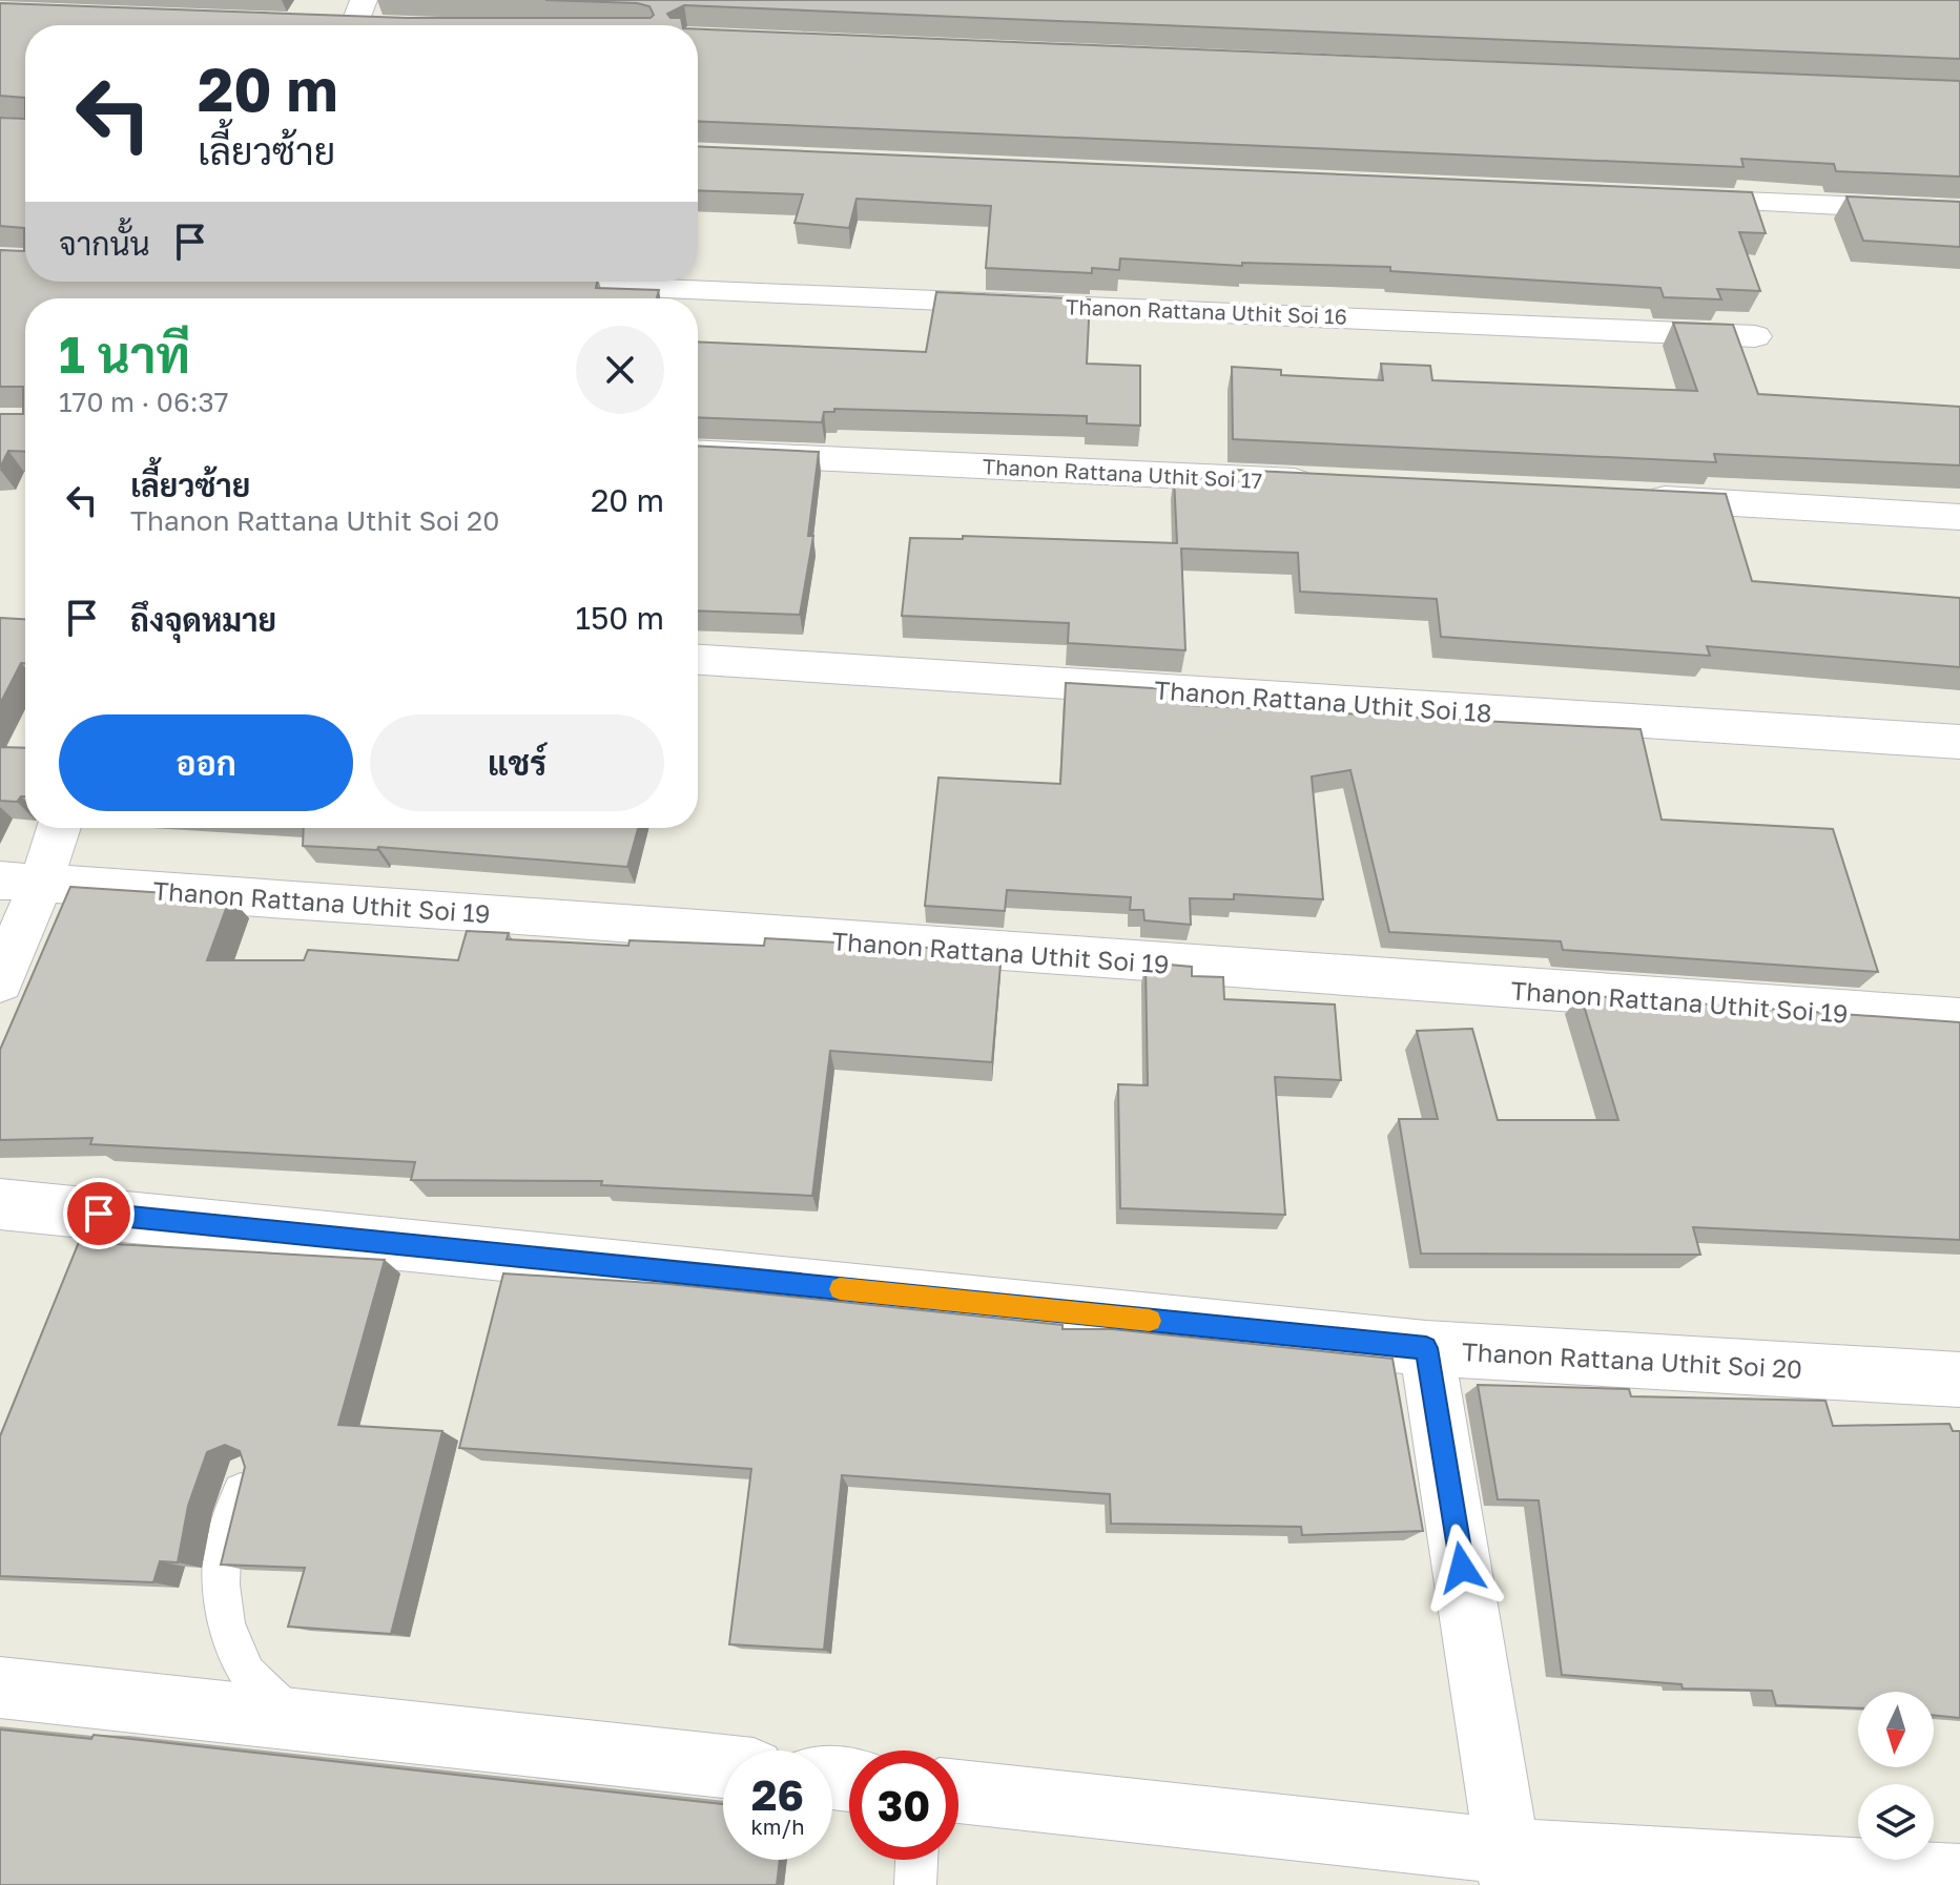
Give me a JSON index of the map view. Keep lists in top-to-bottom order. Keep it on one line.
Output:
{"streets":{"street":["Thanon Rattana Uthit Soi 16","Thanon Rattana Uthit Soi 17","Thanon Rattana Uthit Soi 18","Thanon Rattana Uthit Soi 19","Thanon Rattana Uthit Soi 20"]},"north":"bottom","page":{"turn":["20 m","เลี้ยวซ้าย"],"then":"จากนั้น","heading":["1 นาที","170 m · 06:37"],"list":[{"name":"เลี้ยวซ้าย","note":"Thanon Rattana Uthit Soi 20","value":"20 m"},{"name":"ถึงจุดหมาย","value":"150 m"}],"buttons":["ออก","แชร์"],"speed":"26 km/h","limit":"30"}}
